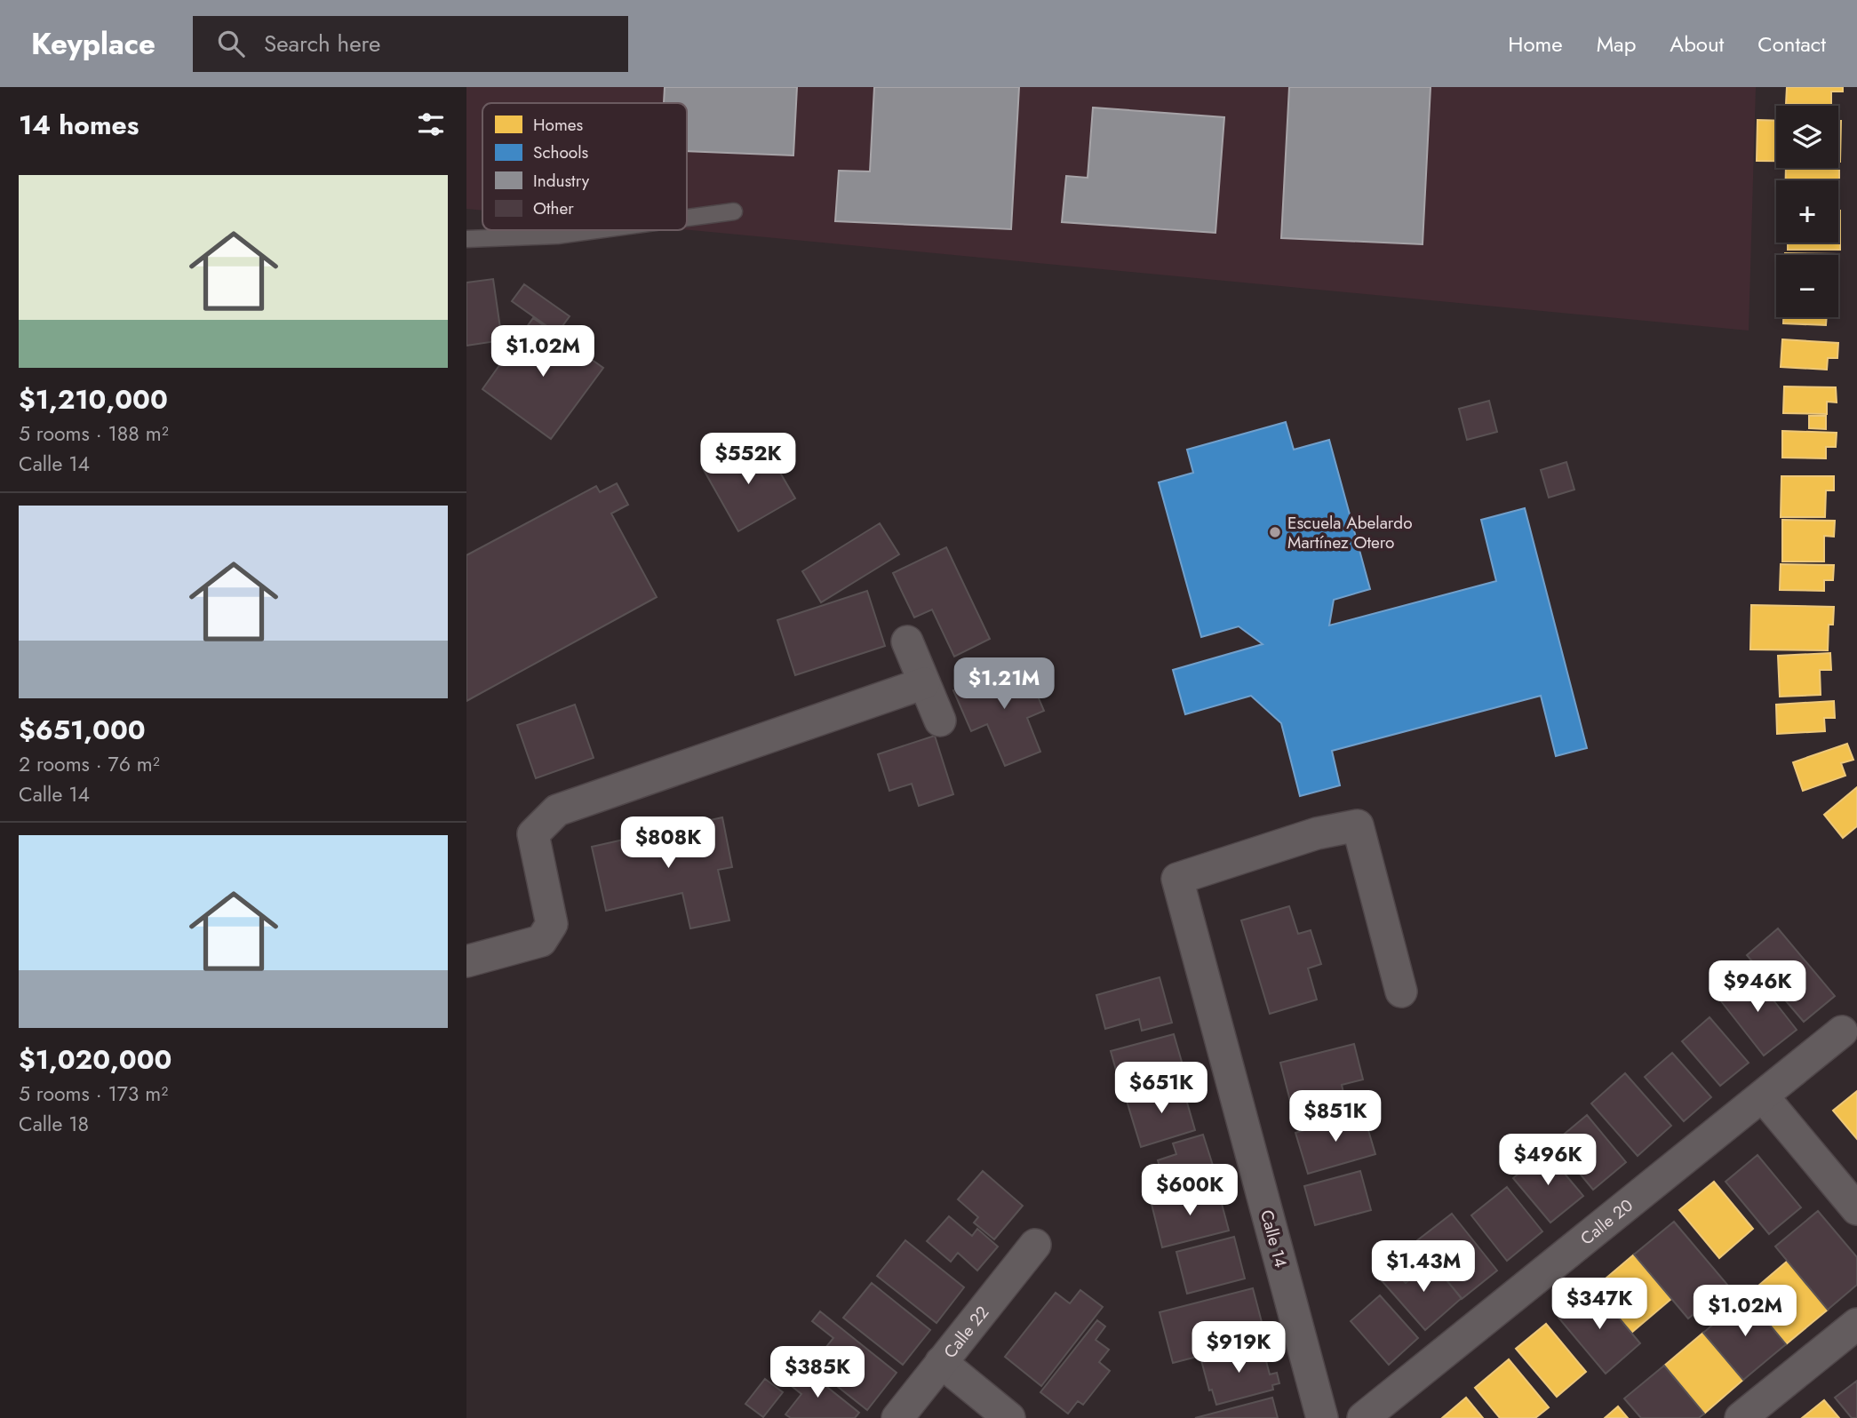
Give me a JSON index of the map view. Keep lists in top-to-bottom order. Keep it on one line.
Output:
{"streets":{"street":["Calle 20","Calle 14","Calle 22"]},"places":["Escuela Abelardo Martínez Otero"],"legend":["Homes","Schools","Industry","Other"],"page":{"header":"Keyplace","search":"Search here","nav":["Home","Map","About","Contact"],"heading":"14 homes","map_buttons":["+","−"],"list":[{"name":"$1,210,000","note":"5 rooms · 188 m² · Calle 14"},{"name":"$651,000","note":"2 rooms · 76 m² · Calle 14"},{"name":"$1,020,000","note":"5 rooms · 173 m² · Calle 18"}],"price":["$1.02M","$552K","$1.21M","$808K","$946K","$651K","$851K","$496K","$600K","$1.43M","$347K","$1.02M","$919K","$385K"]}}
